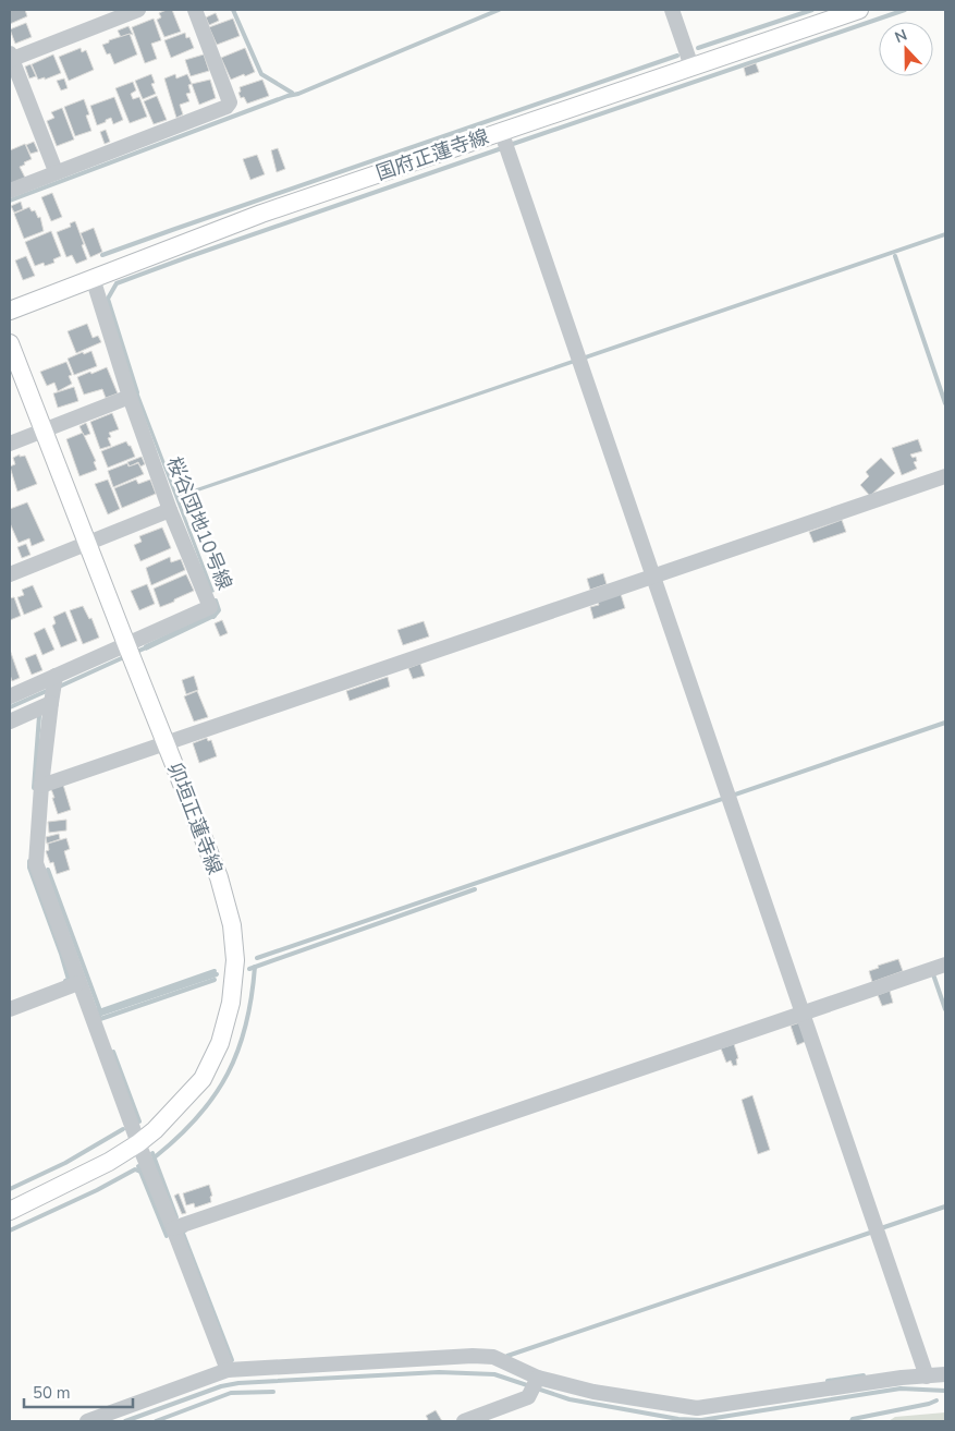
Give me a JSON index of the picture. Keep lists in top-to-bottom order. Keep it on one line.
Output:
{"streets":{"main road":["国府正蓮寺線","卯垣正蓮寺線"],"street":["桜谷団地10号線"]},"crossings":[["国府正蓮寺線","桜谷団地10号線"],["桜谷団地10号線","卯垣正蓮寺線"]],"scale_bar":"50 m","north":"top"}
